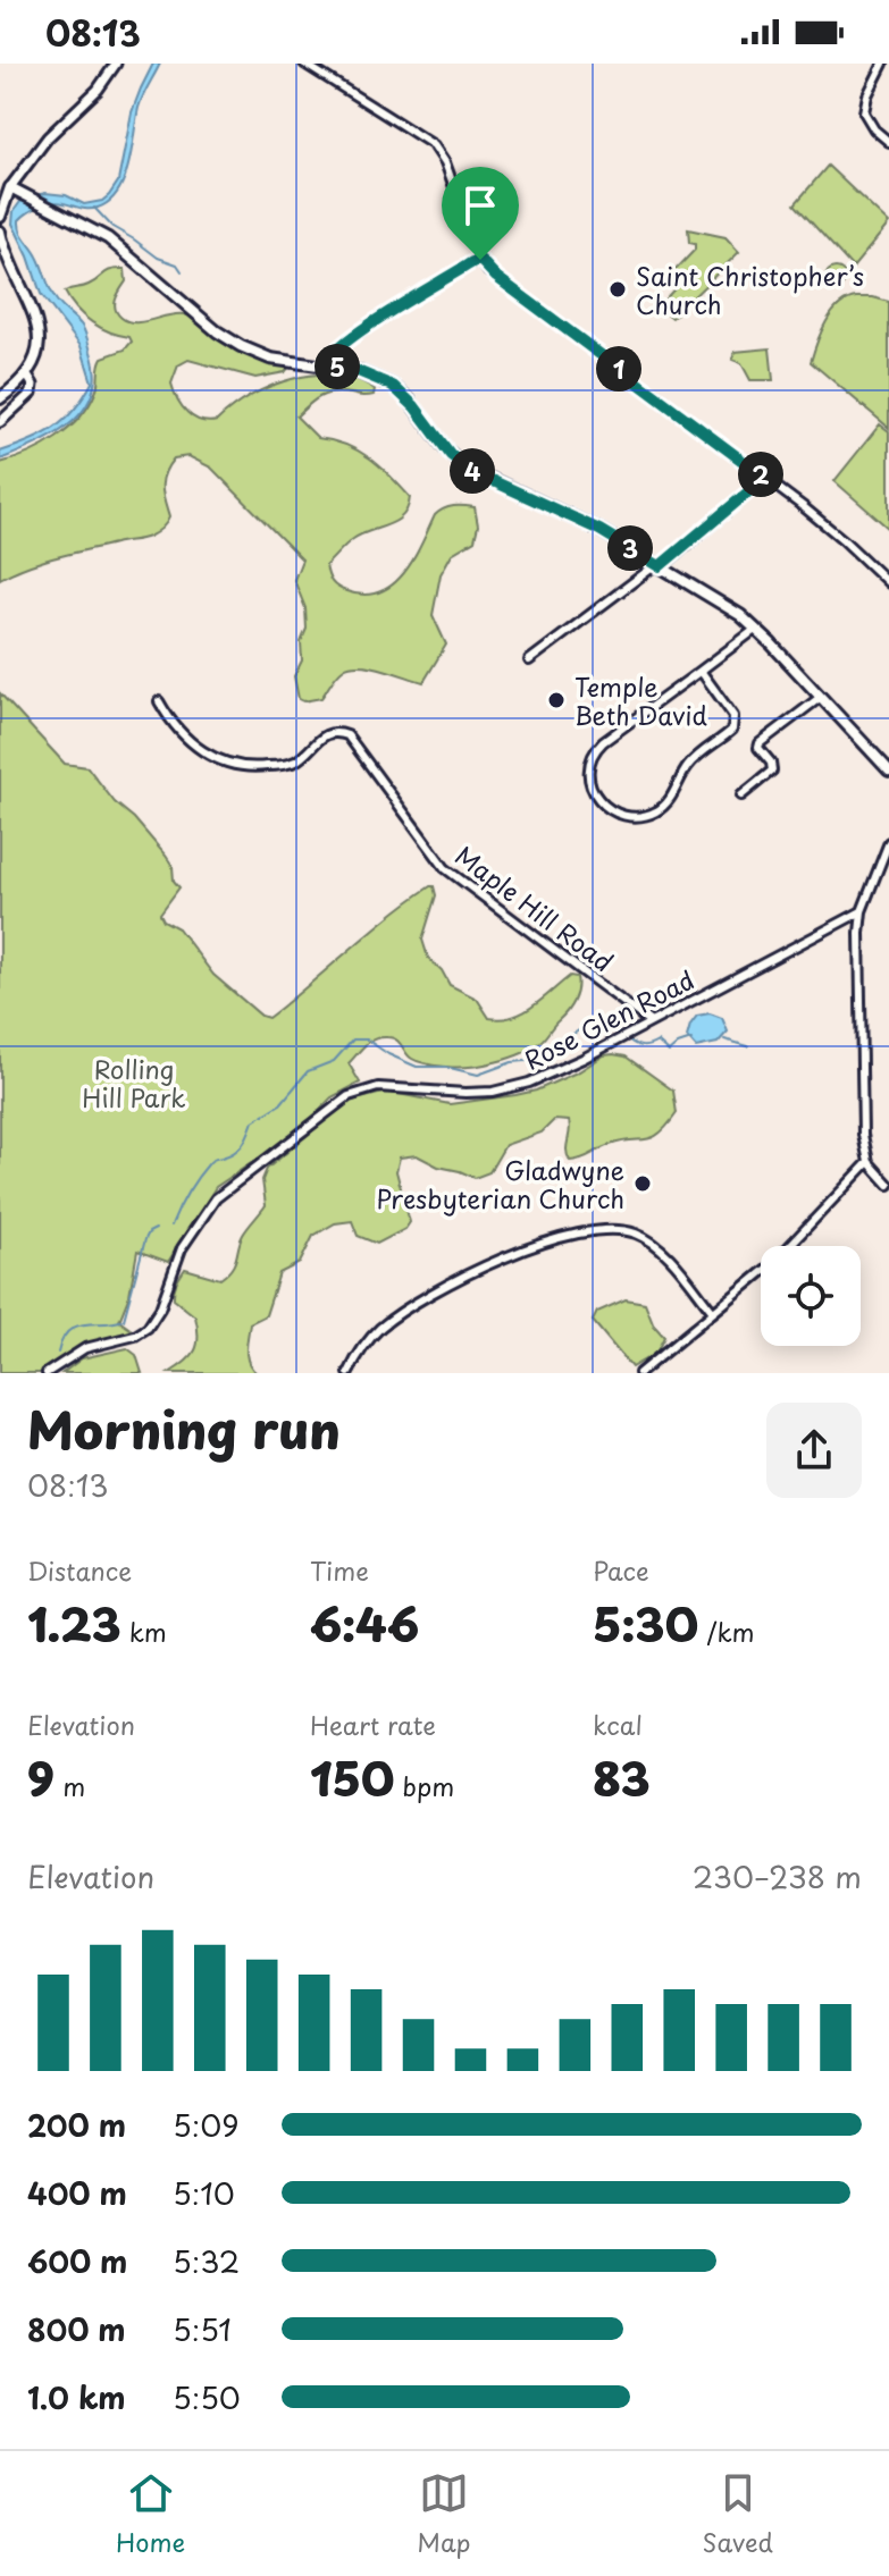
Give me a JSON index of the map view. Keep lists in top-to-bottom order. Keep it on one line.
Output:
{"streets":{"street":["Maple Hill Road","Rose Glen Road"]},"crossings":[["Maple Hill Road","Rose Glen Road"]],"parks":["Rolling Hill Park"],"places":["Saint Christopher’s Church","Temple Beth David","Gladwyne Presbyterian Church"],"page":{"status":"08:13","pins":["5","1","4","2","3"],"heading":["Morning run","08:13"],"stats":[["Distance","1.23 km"],["Time","6:46"],["Pace","5:30 /km"],["Elevation","9 m"],["Heart rate","150 bpm"],["kcal","83"]],"chart":["Elevation","230–238 m"],"list":[{"name":"200 m","note":"5:09"},{"name":"400 m","note":"5:10"},{"name":"600 m","note":"5:32"},{"name":"800 m","note":"5:51"},{"name":"1.0 km","note":"5:50"}],"tabs":["Home","Map","Saved"]}}
